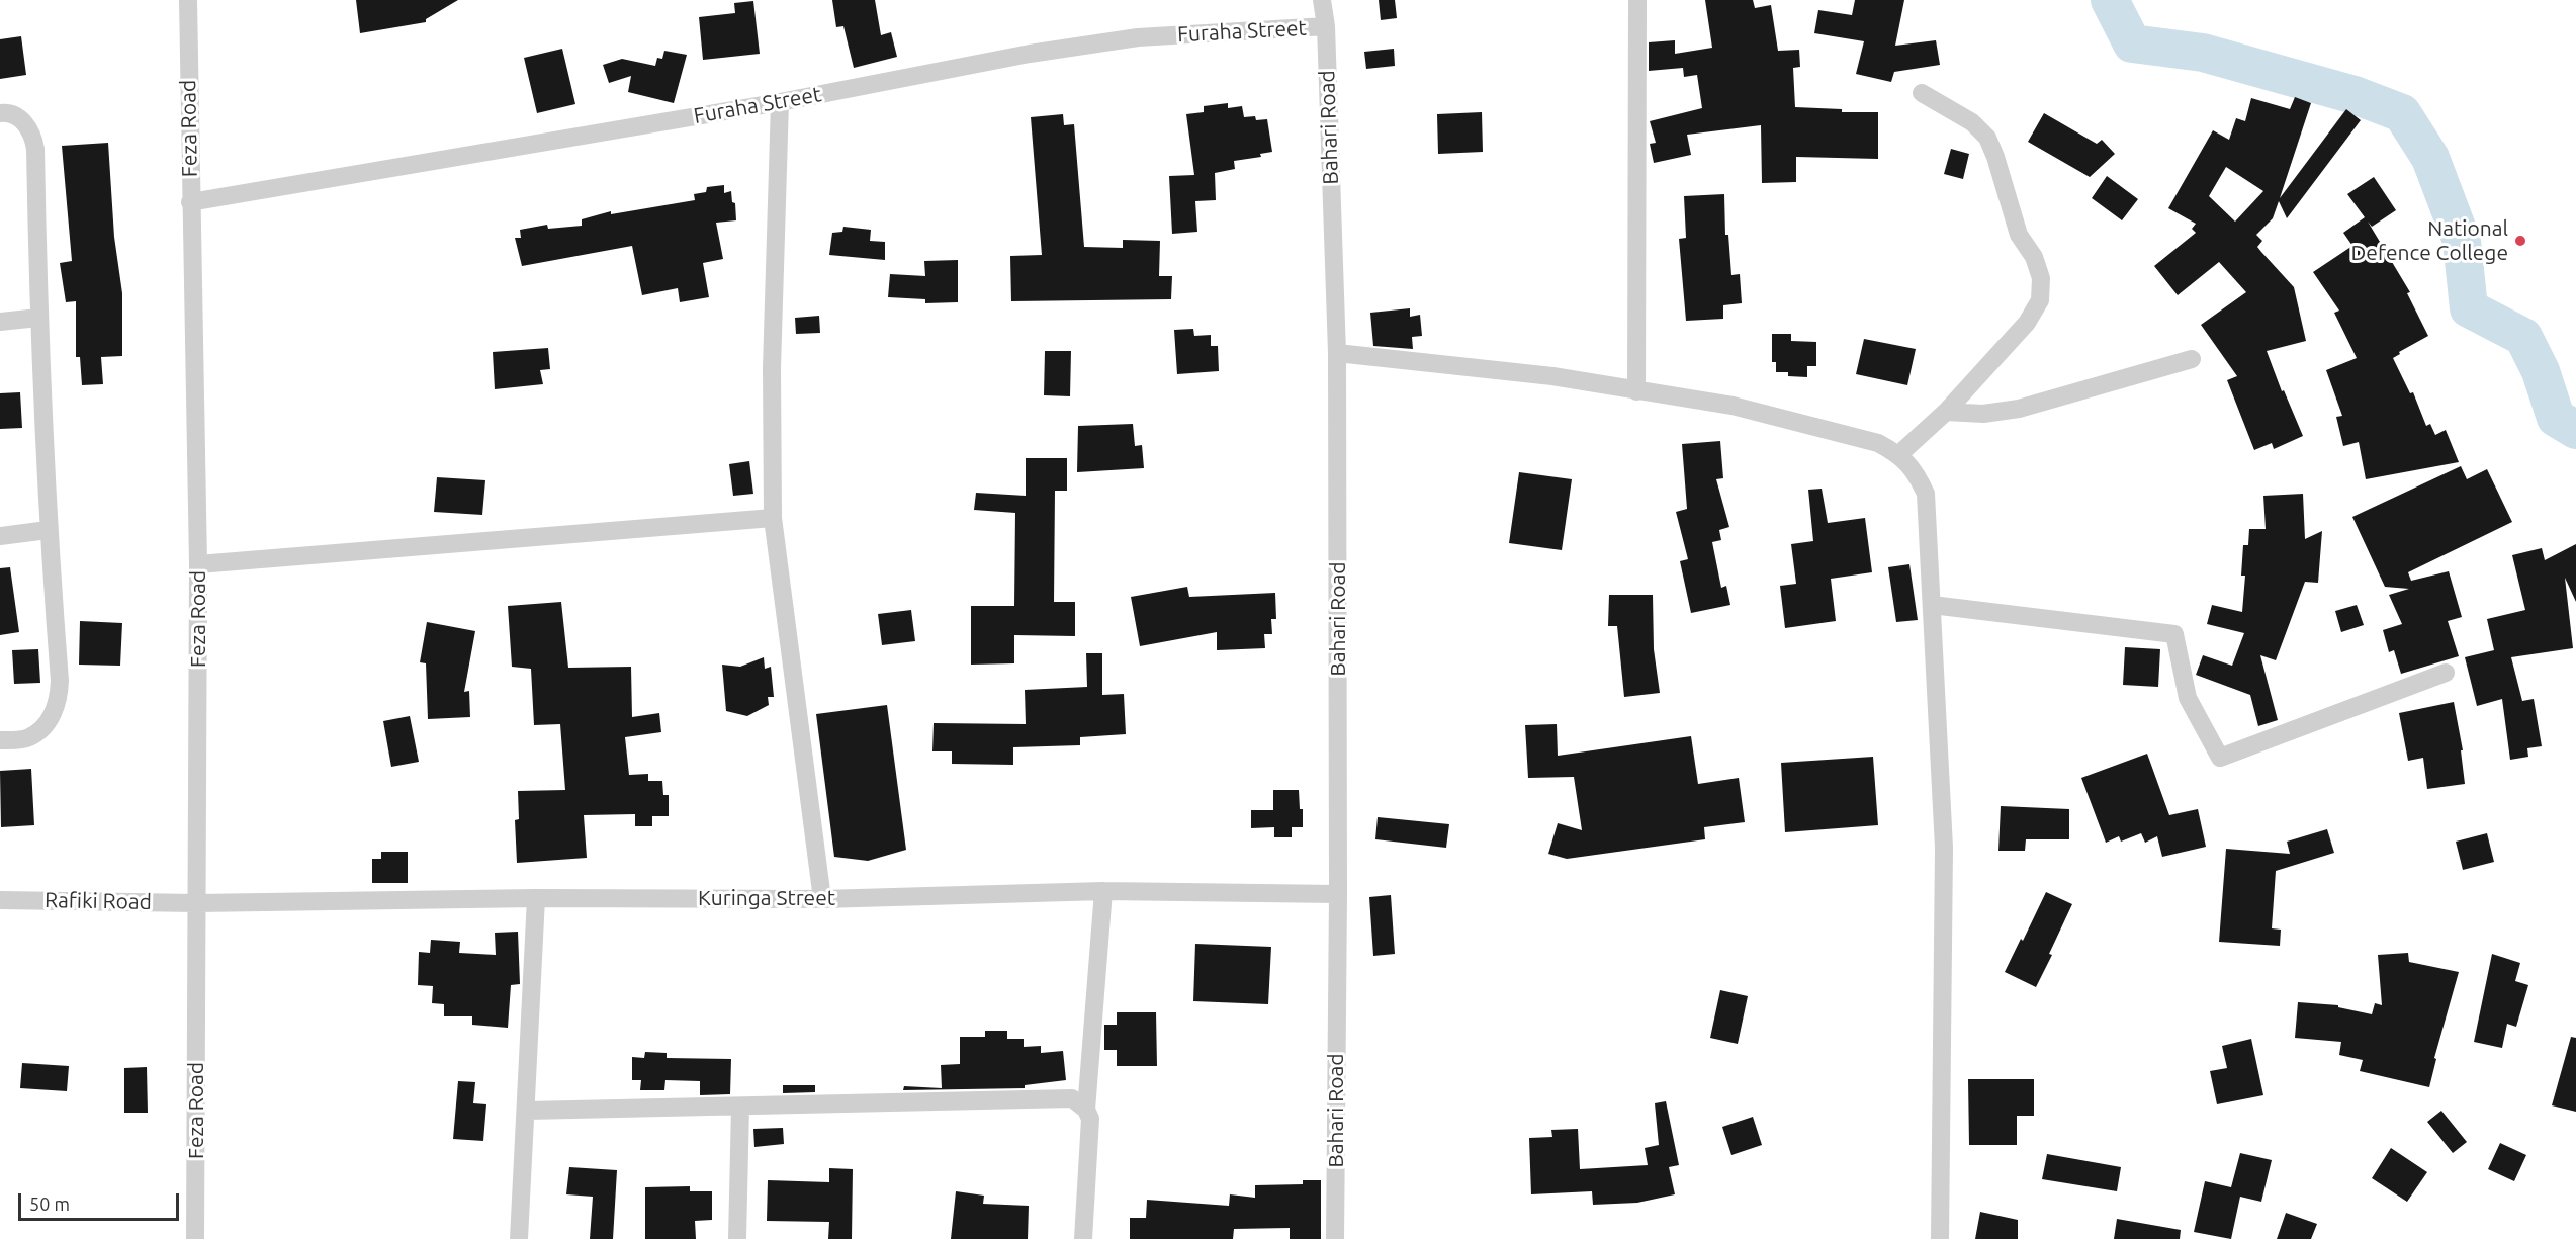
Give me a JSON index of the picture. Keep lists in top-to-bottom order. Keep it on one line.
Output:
{"streets":{"street":["Furaha Street","Bahari Road","Feza Road","Kuringa Street","Rafiki Road"]},"crossings":[["Furaha Street","Bahari Road"],["Furaha Street","Feza Road"],["Bahari Road","Kuringa Street"],["Feza Road","Kuringa Street"],["Feza Road","Rafiki Road"],["Kuringa Street","Rafiki Road"]],"places":["National Defence College"],"scale_bar":"50 m"}
